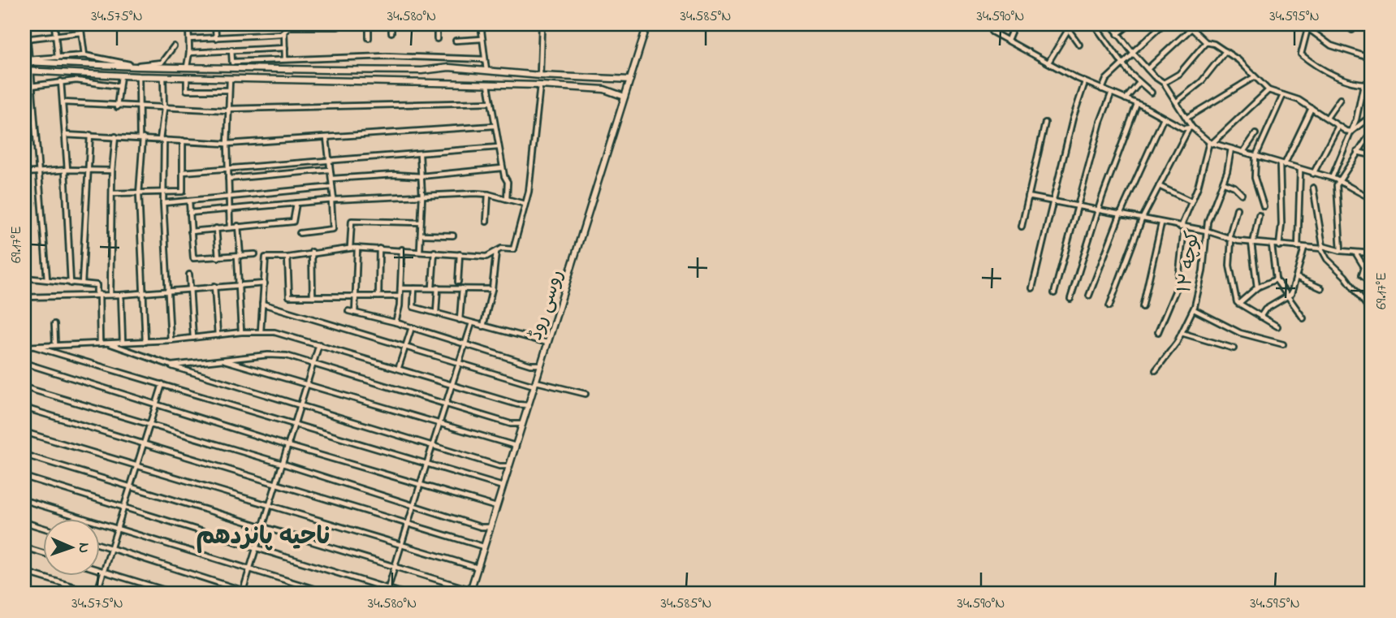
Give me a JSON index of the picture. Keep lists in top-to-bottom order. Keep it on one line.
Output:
{"streets":{"street":["کوچه ۱۲","روسی روڈ"]},"districts":["ناحیه پانزدهم"],"north":"right","coordinates":["34.575°N","34.580°N","34.585°N","34.590°N","34.595°N","69.17°E"]}
